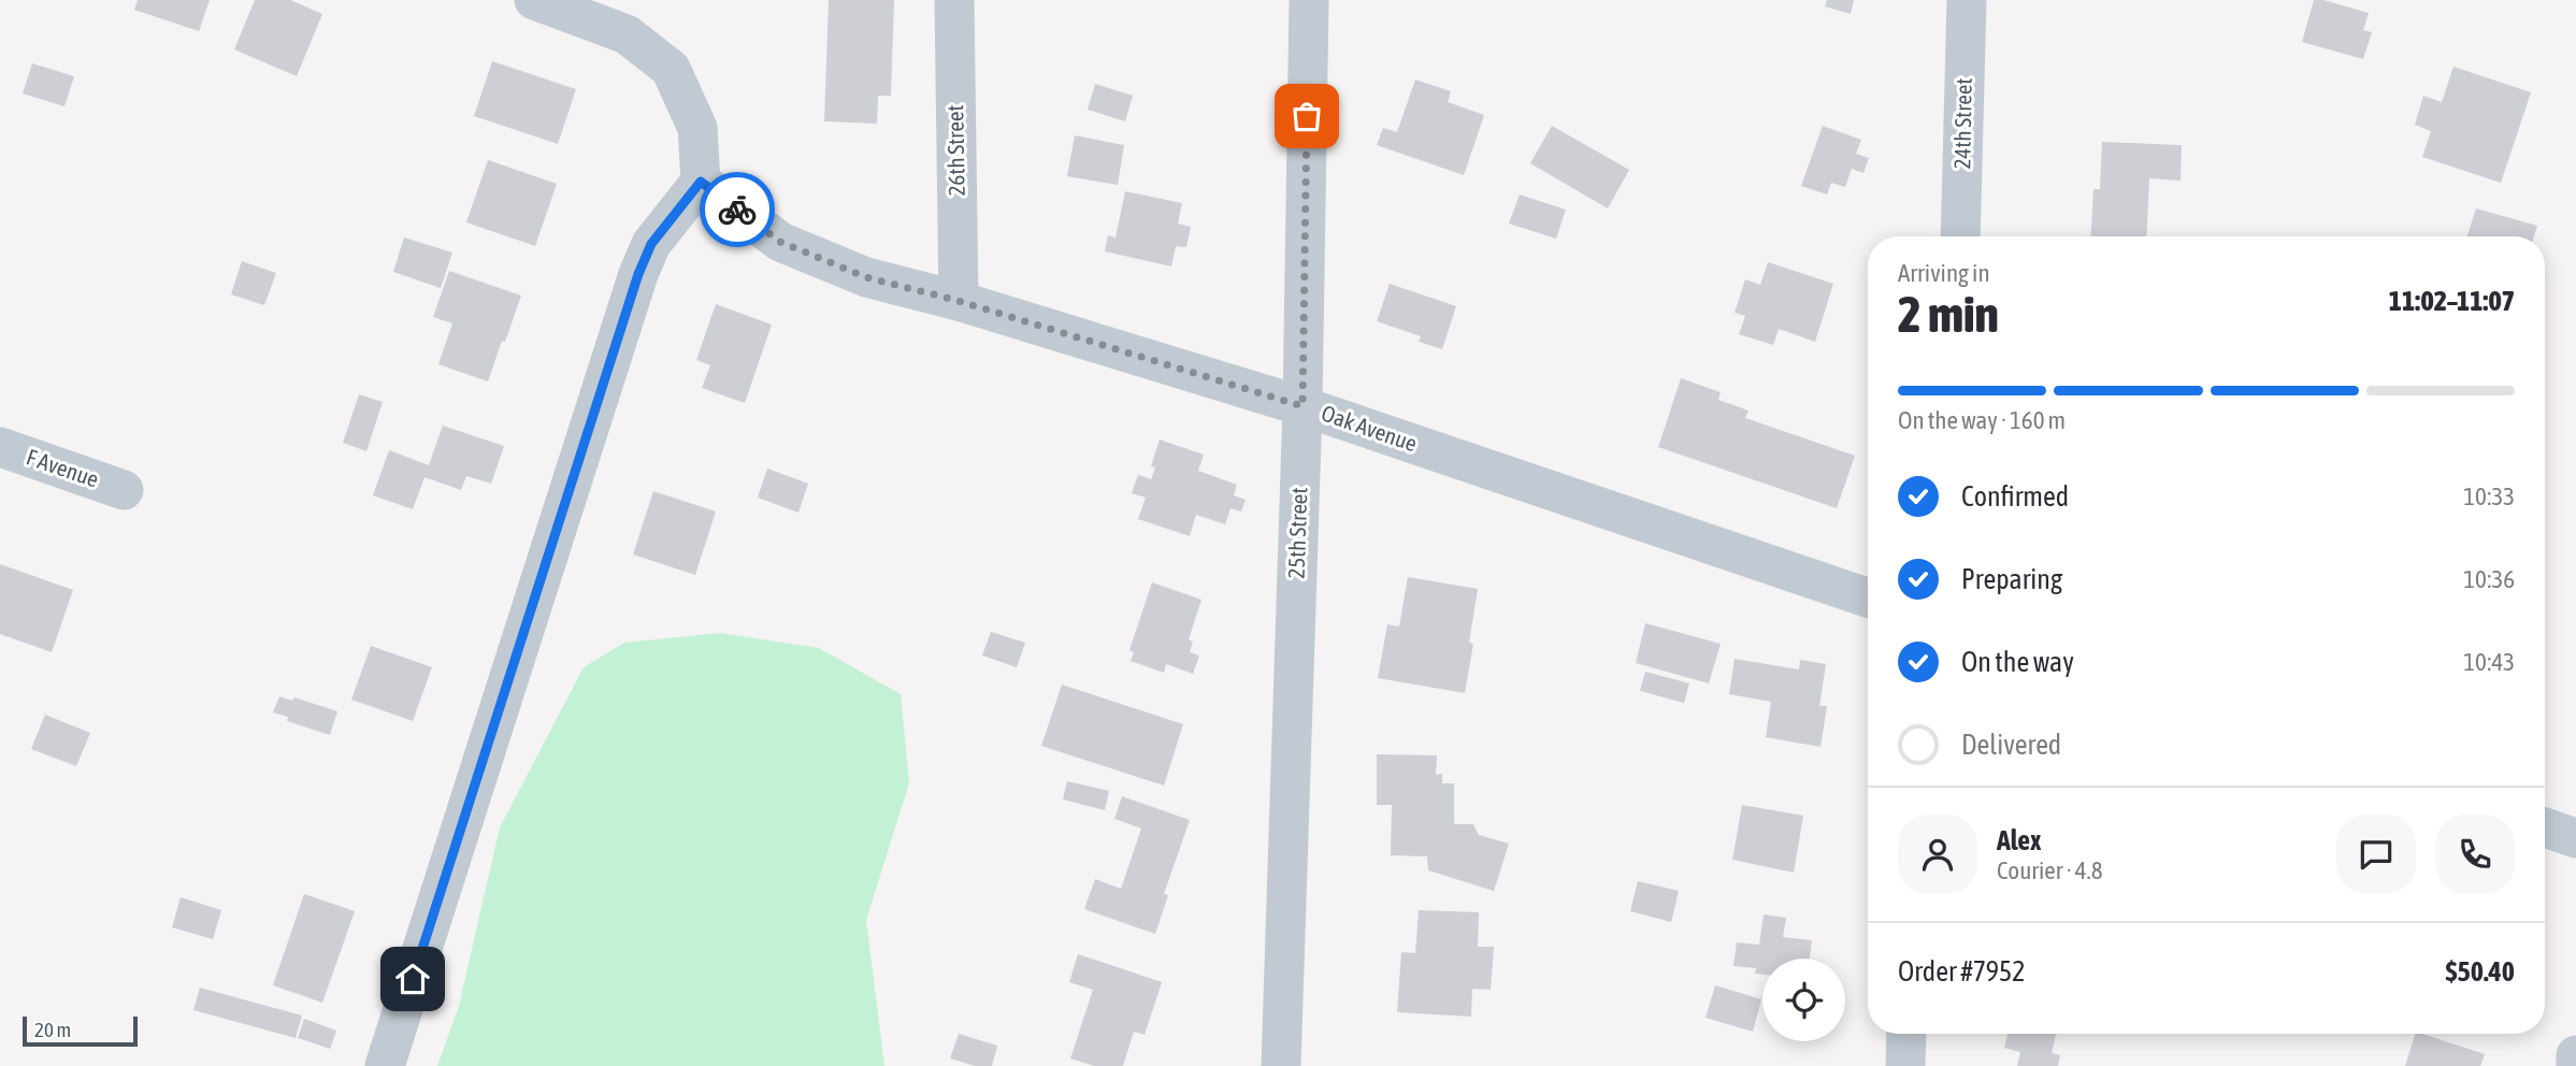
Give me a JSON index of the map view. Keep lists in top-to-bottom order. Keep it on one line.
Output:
{"streets":{"street":["24th Street","26th Street","Oak Avenue","F Avenue","25th Street"]},"crossings":[["26th Street","Oak Avenue"],["Oak Avenue","25th Street"]],"scale_bar":"20 m","page":{"heading":["2 min","Arriving in","11:02–11:07"],"panel":["Alex","Courier · 4.8","Order #7952","$50.40"],"bar":"On the way · 160 m","list":[["Confirmed","10:33"],["Preparing","10:36"],["On the way","10:43"],"Delivered"],"scale":"20 m"}}
